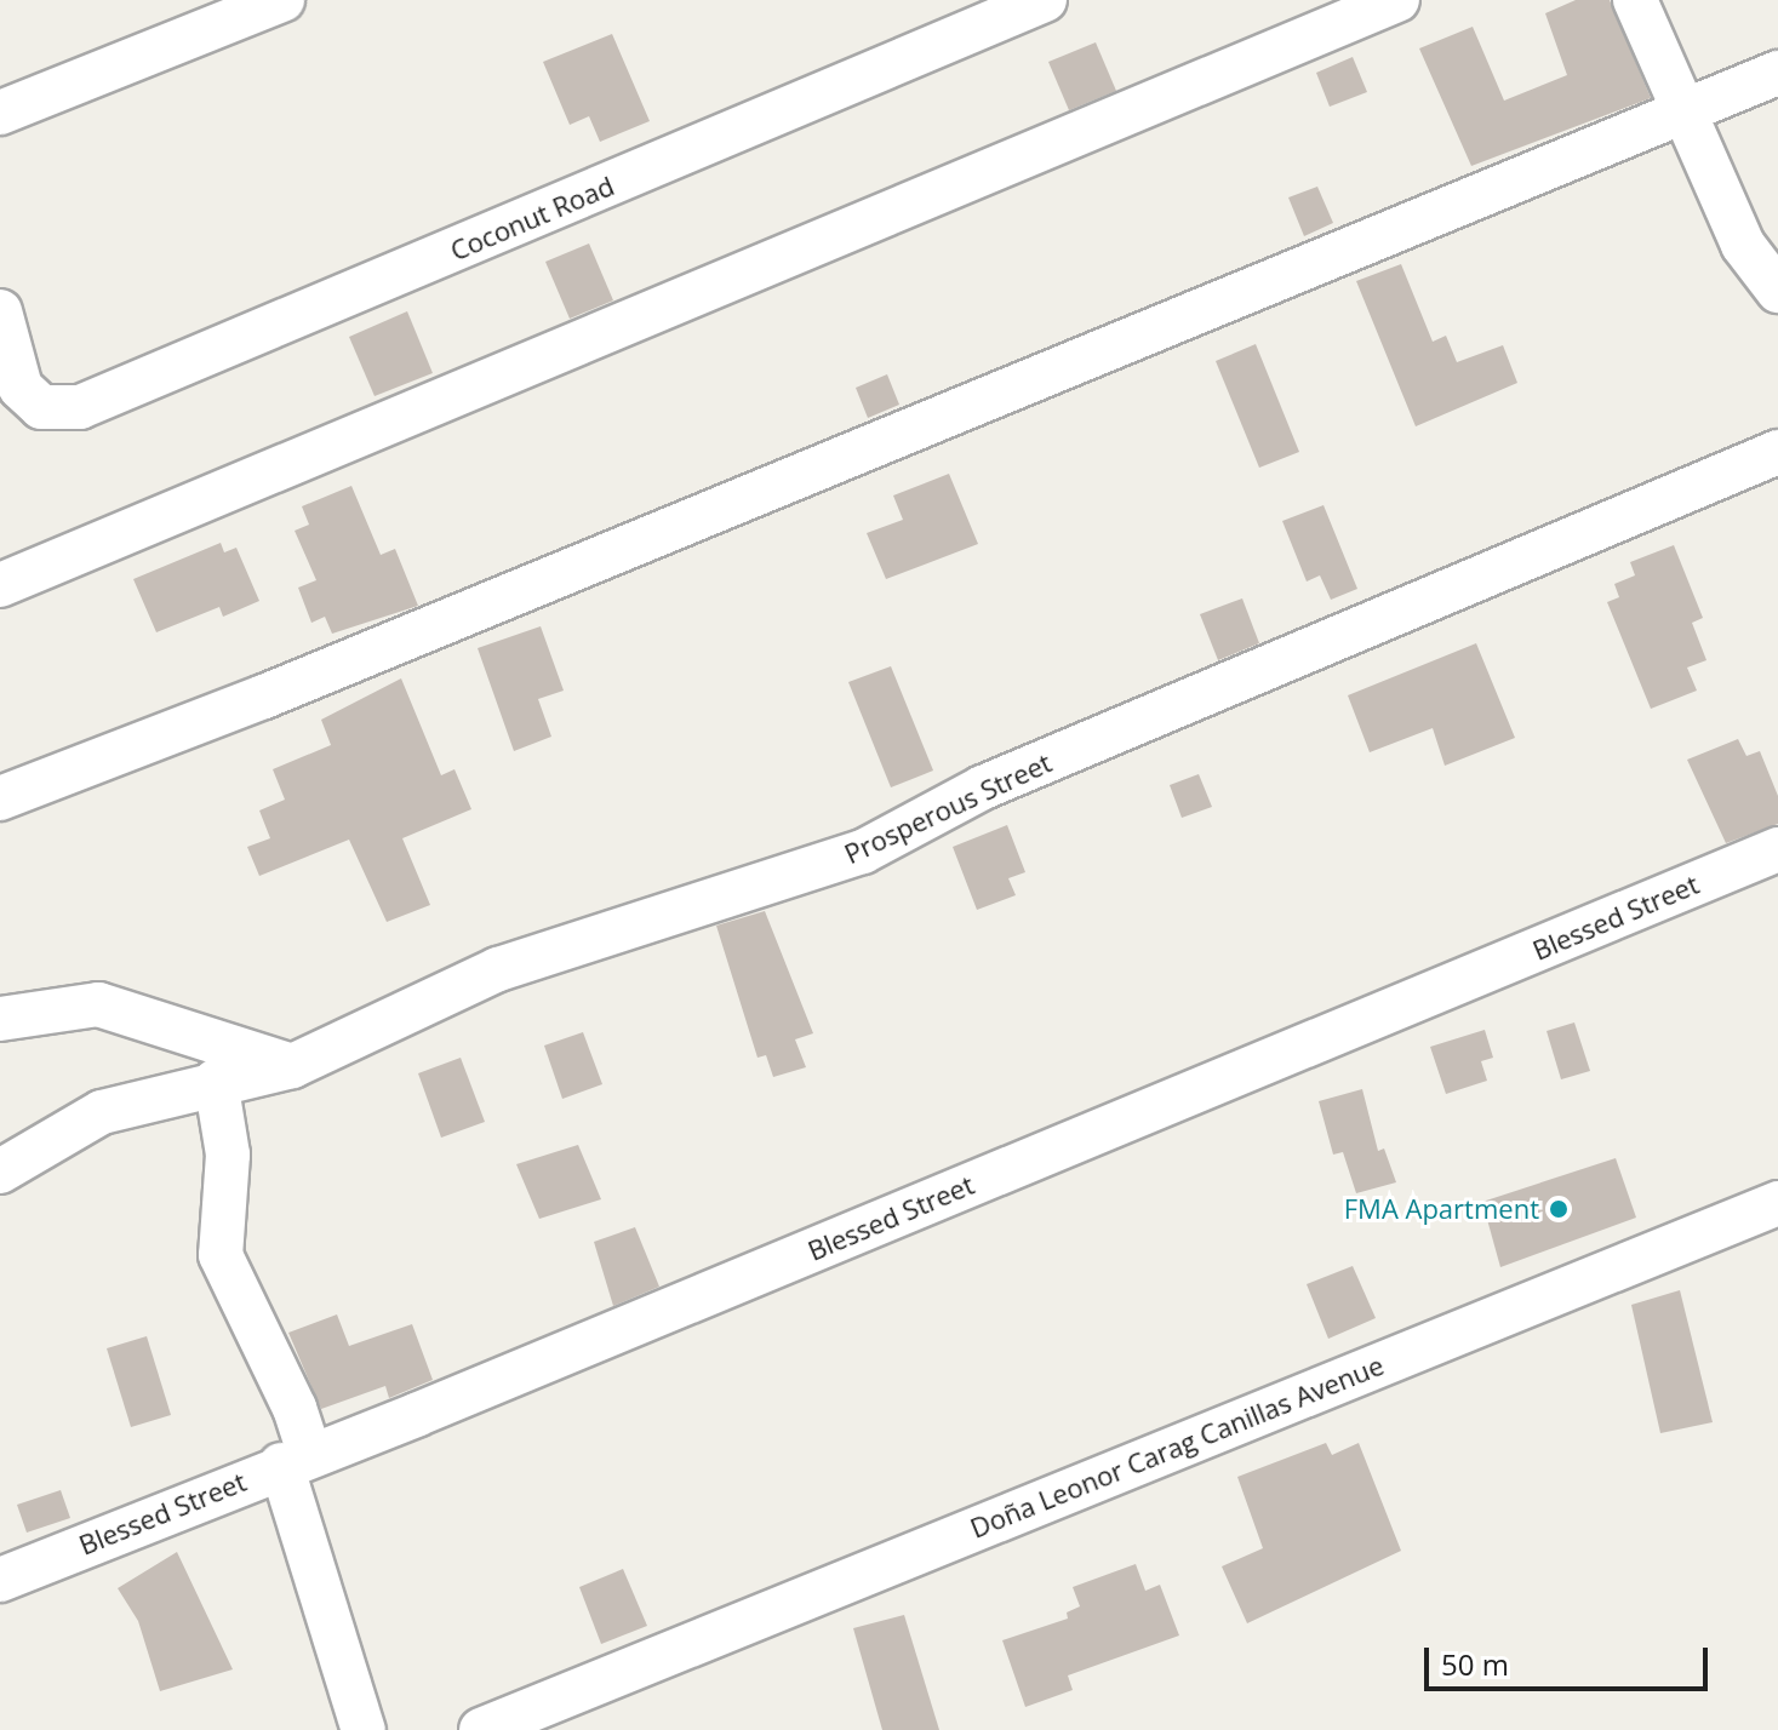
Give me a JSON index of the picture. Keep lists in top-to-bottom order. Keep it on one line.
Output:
{"streets":{"street":["Coconut Road","Prosperous Street","Blessed Street","Doña Leonor Carag Canillas Avenue"]},"places":["FMA Apartment"],"scale_bar":"50 m"}
